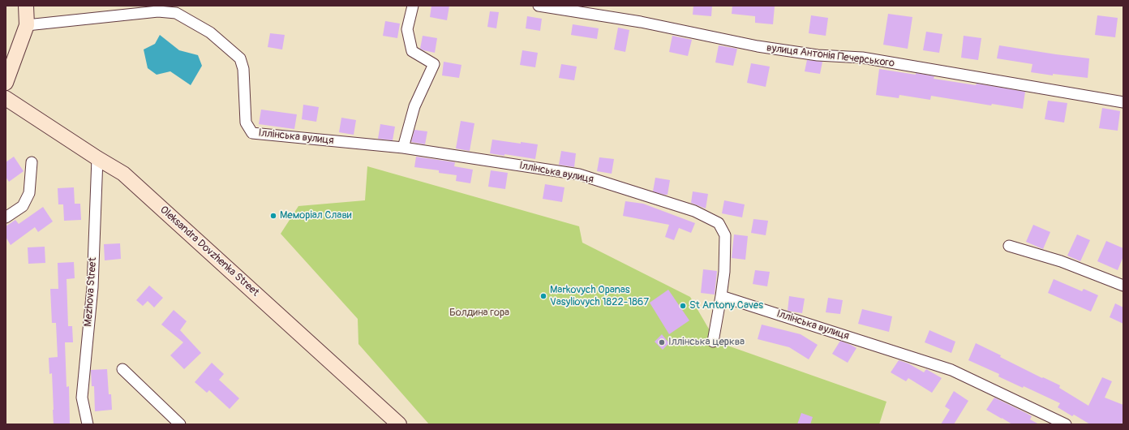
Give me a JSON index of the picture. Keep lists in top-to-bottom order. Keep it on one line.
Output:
{"streets":{"main road":["Oleksandra Dovzhenka Street"],"street":["вулиця Антонія Печерського","Іллінська вулиця","Mezhova Street"]},"crossings":[["Oleksandra Dovzhenka Street","Mezhova Street"]],"parks":["Болдина гора"],"places":["Меморіал Слави","Markovych Opanas Vasyliovych 1822-1867","St Antony Caves","Іллінська церква"]}
